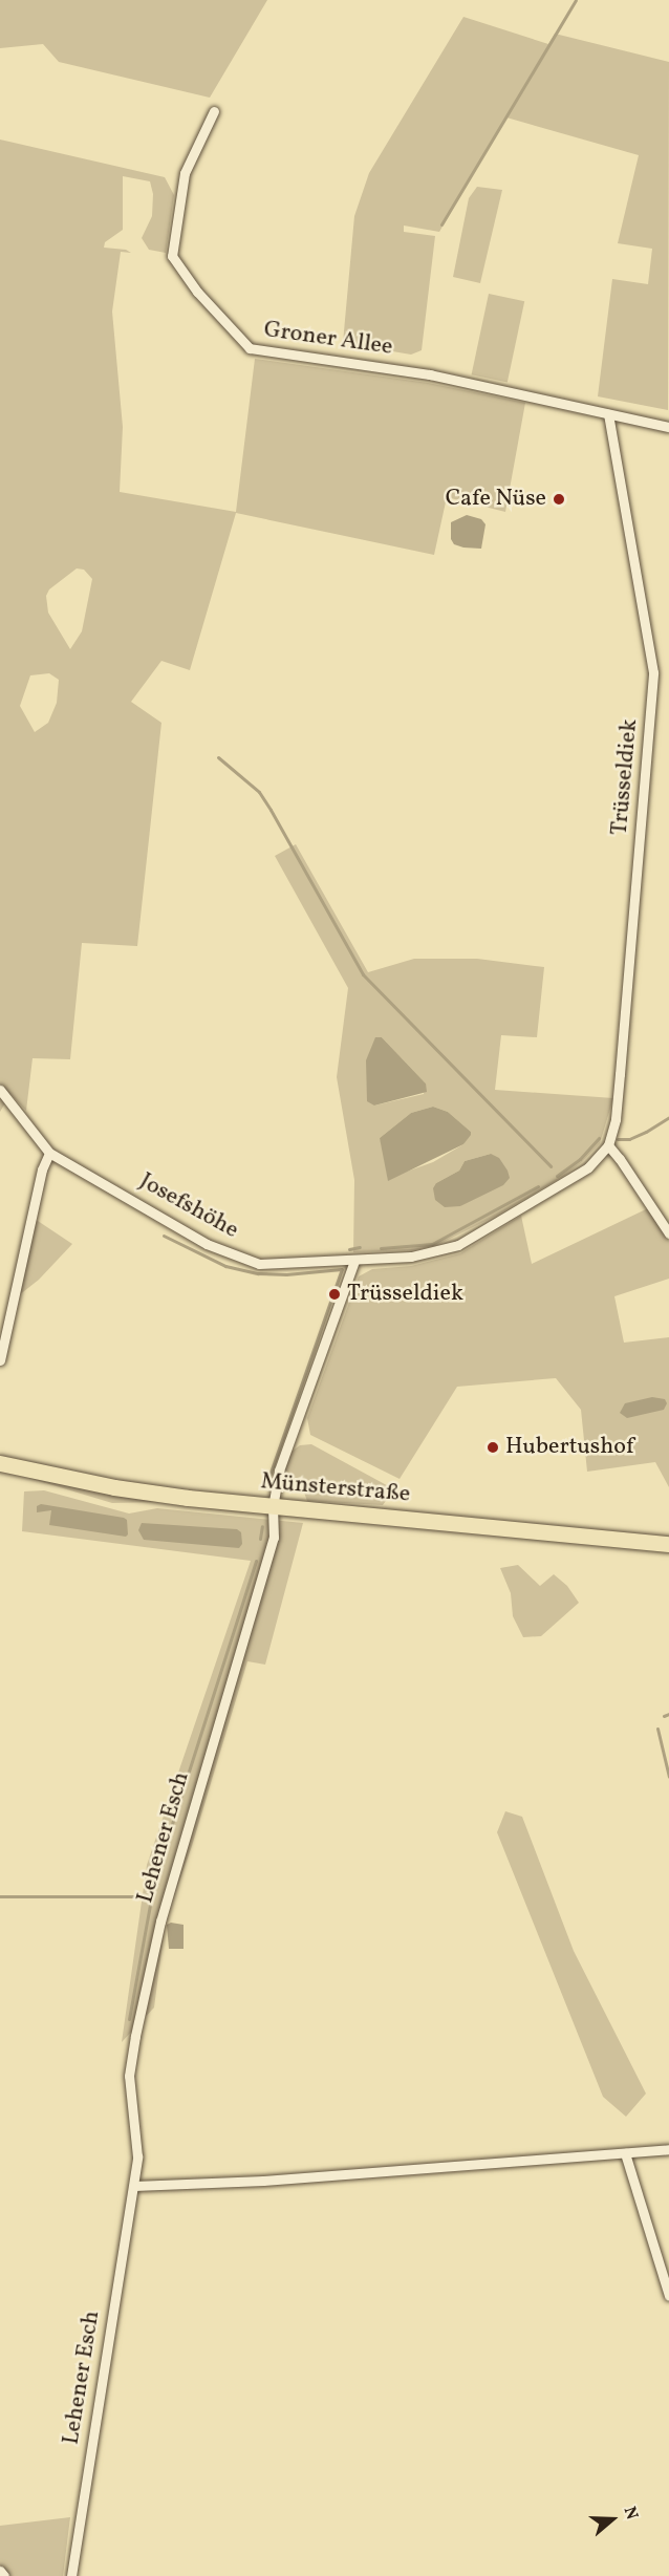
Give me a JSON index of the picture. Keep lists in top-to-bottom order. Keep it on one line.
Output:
{"streets":{"main road":["Münsterstraße"],"street":["Groner Allee","Trüsseldiek","Josefshöhe","Lehener Esch"]},"crossings":[["Groner Allee","Trüsseldiek"],["Trüsseldiek","Josefshöhe"],["Münsterstraße","Lehener Esch"]],"places":["Cafe Nüse","Trüsseldiek","Hubertushof"],"north":"right"}
